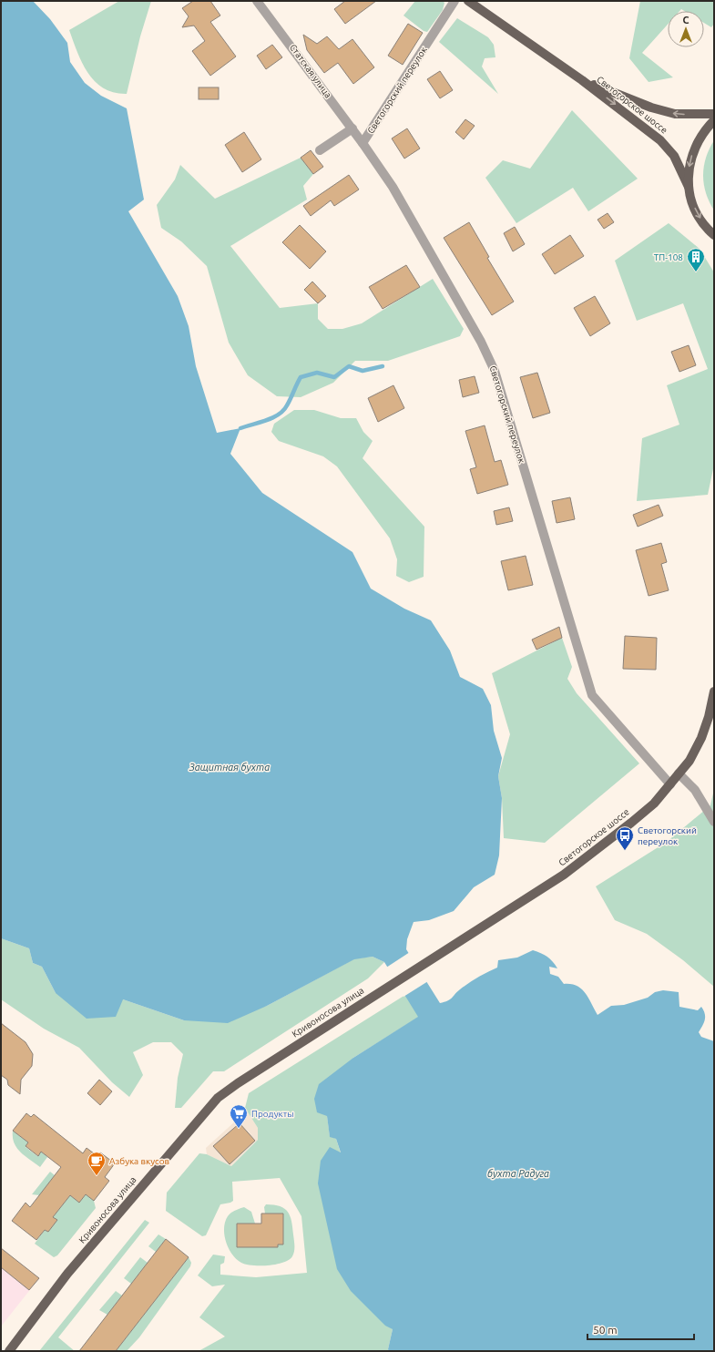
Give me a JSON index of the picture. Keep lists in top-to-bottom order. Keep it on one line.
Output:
{"streets":{"main road":["Светогорское шоссе","Кривоносова улица"],"street":["Статская улица","Светогорский переулок"]},"crossings":[["Статская улица","Светогорский переулок"],["Светогорский переулок","Светогорское шоссе"],["Светогорское шоссе","Кривоносова улица"]],"water":["Защитная бухта","бухта Радуга"],"places":{"building":["ТП-108"],"bus stop":["Светогорский переулок"],"supermarket":["Продукты"],"cafe":["Азбука вкусов"]},"scale_bar":"50 m","north":"top"}
